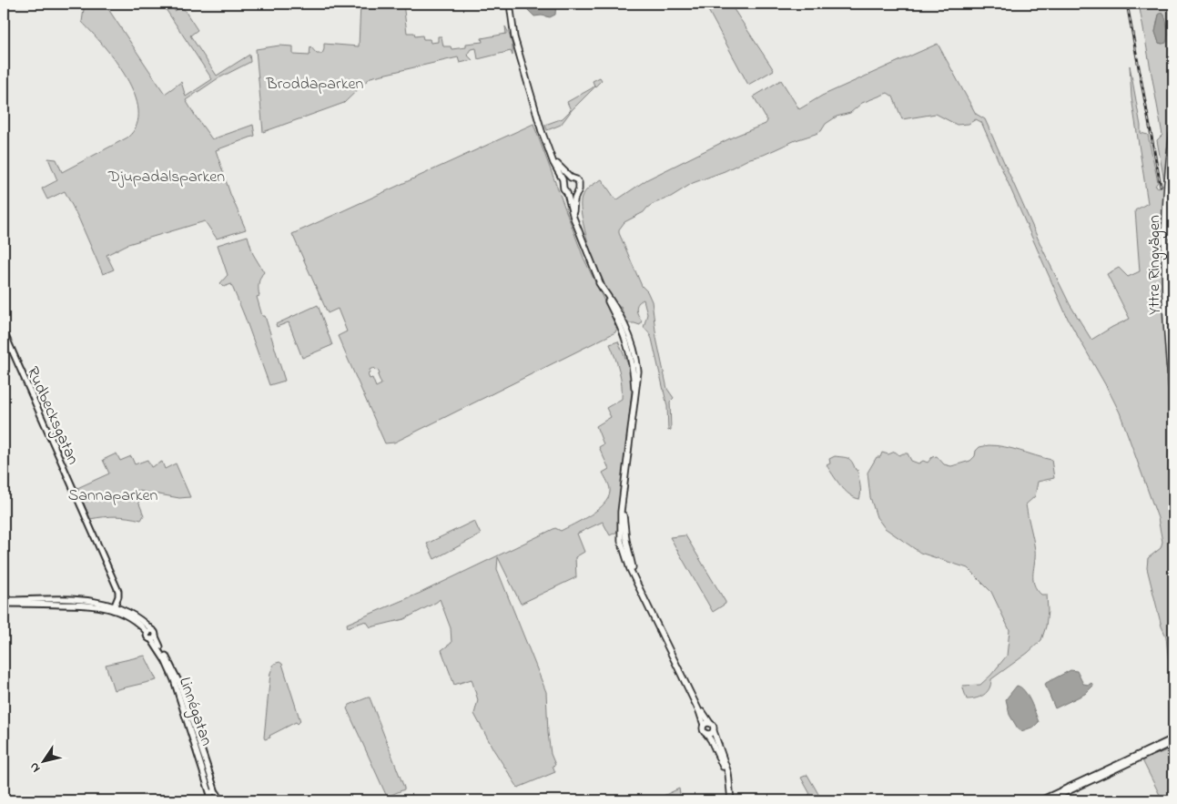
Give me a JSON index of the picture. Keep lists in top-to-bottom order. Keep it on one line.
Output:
{"streets":{"highway":["Yttre Ringvägen"],"street":["Rudbecksgatan","Linnégatan"]},"parks":["Broddaparken","Djupadalsparken","Sannaparken"],"north":"bottom left"}
